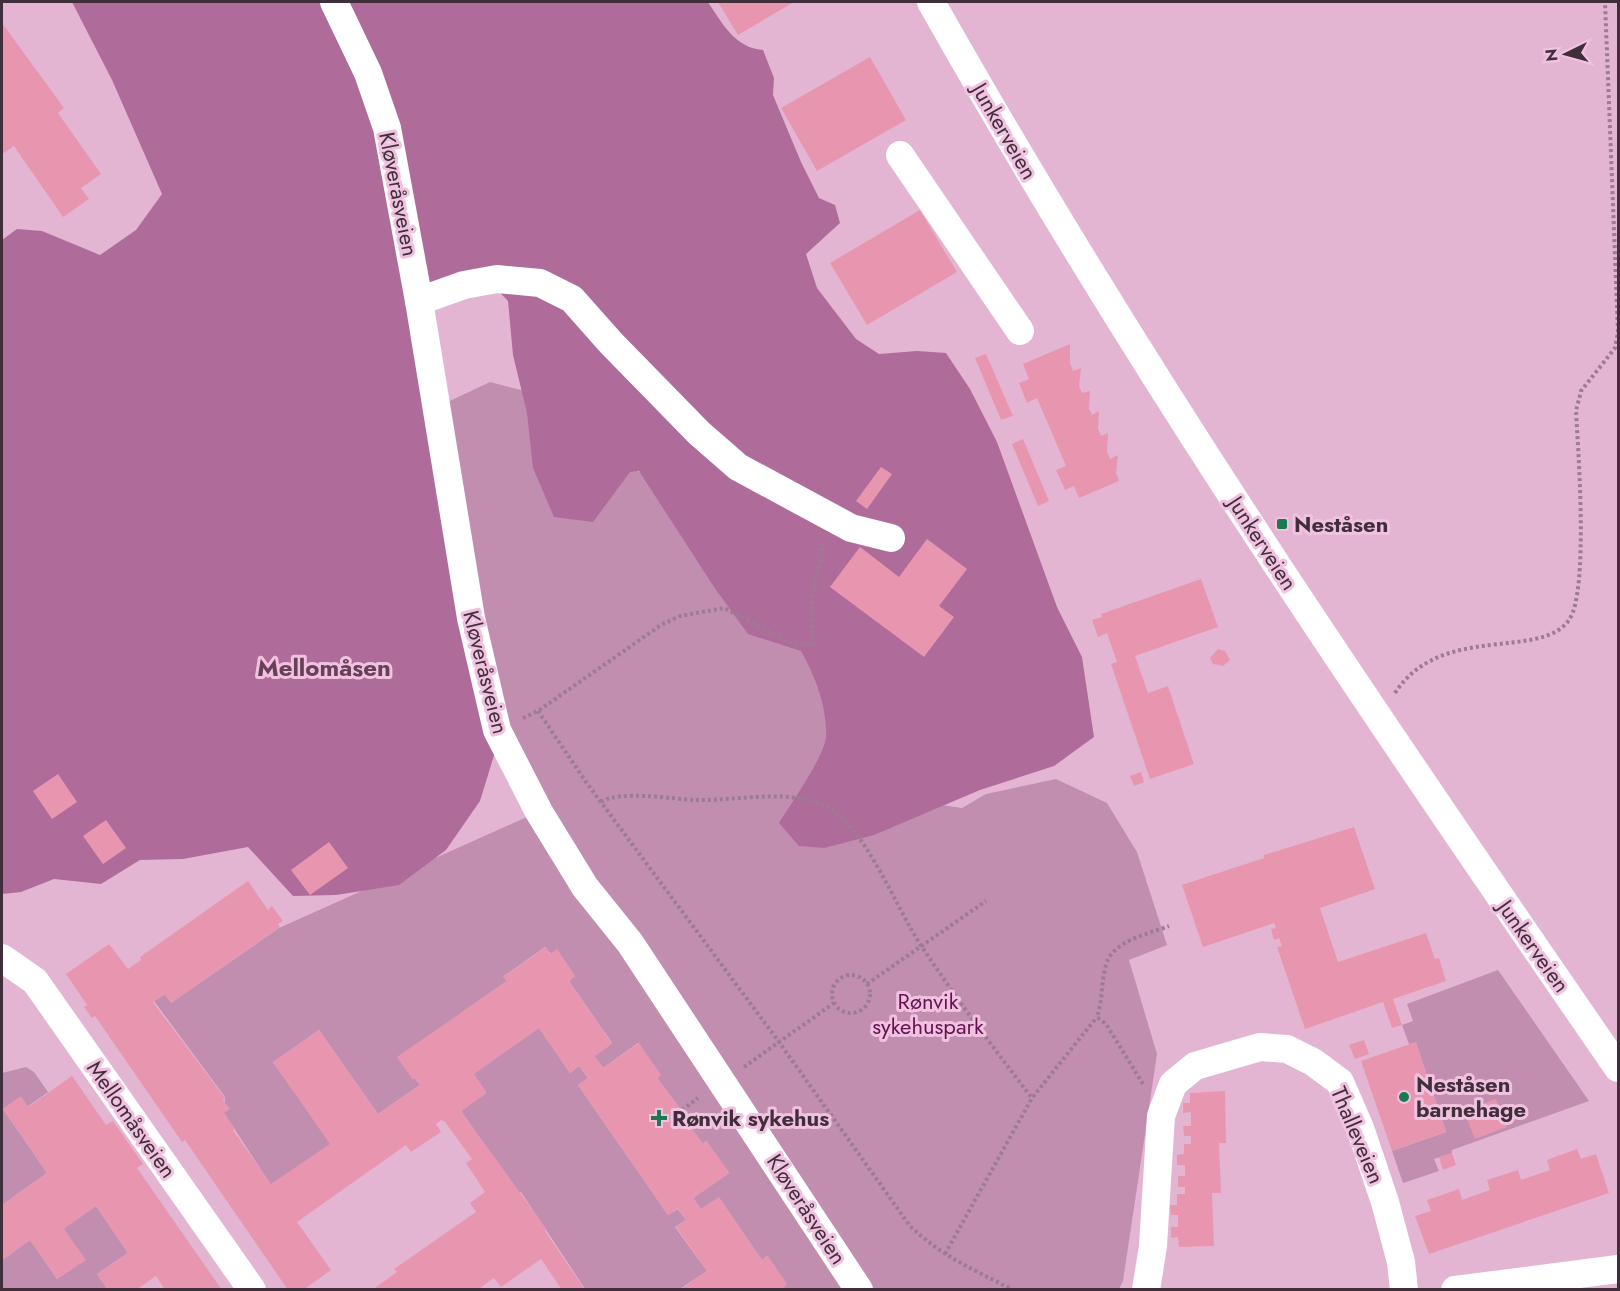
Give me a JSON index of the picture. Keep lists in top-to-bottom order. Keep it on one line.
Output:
{"streets":{"street":["Junkerveien","Kløveråsveien","Mellomåsveien","Thalleveien"]},"districts":["Mellomåsen"],"parks":["Rønvik sykehuspark"],"places":{"transit":["Neståsen"],"other":["Neståsen barnehage"],"health":["Rønvik sykehus"]},"north":"left"}
